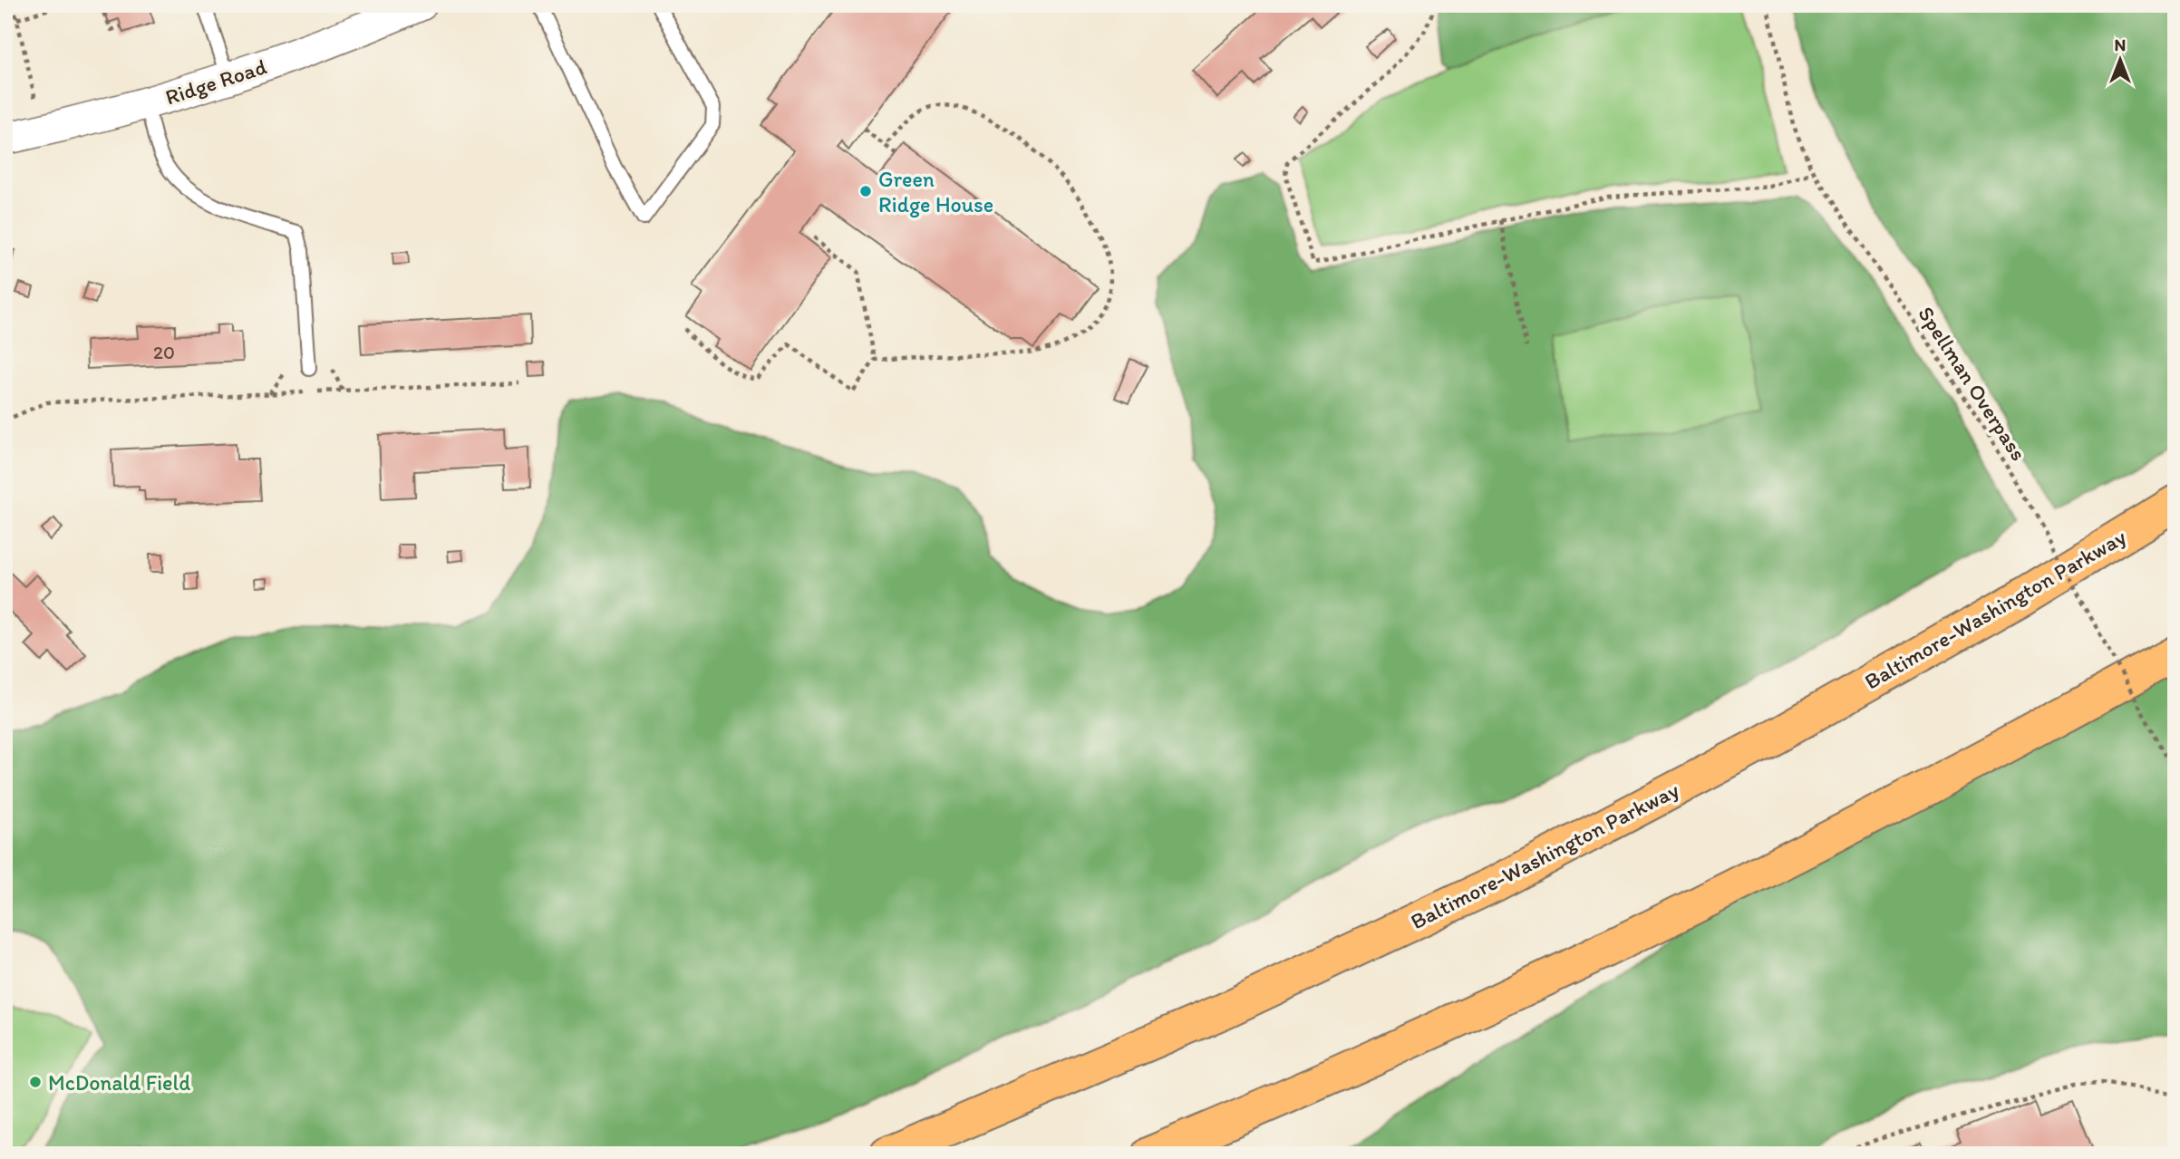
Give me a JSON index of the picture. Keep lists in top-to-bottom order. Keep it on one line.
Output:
{"streets":{"highway":["Baltimore-Washington Parkway"],"street":["Ridge Road"],"path":["Spellman Overpass"]},"places":["Green Ridge House","McDonald Field"],"house_numbers":["20"],"north":"top"}
